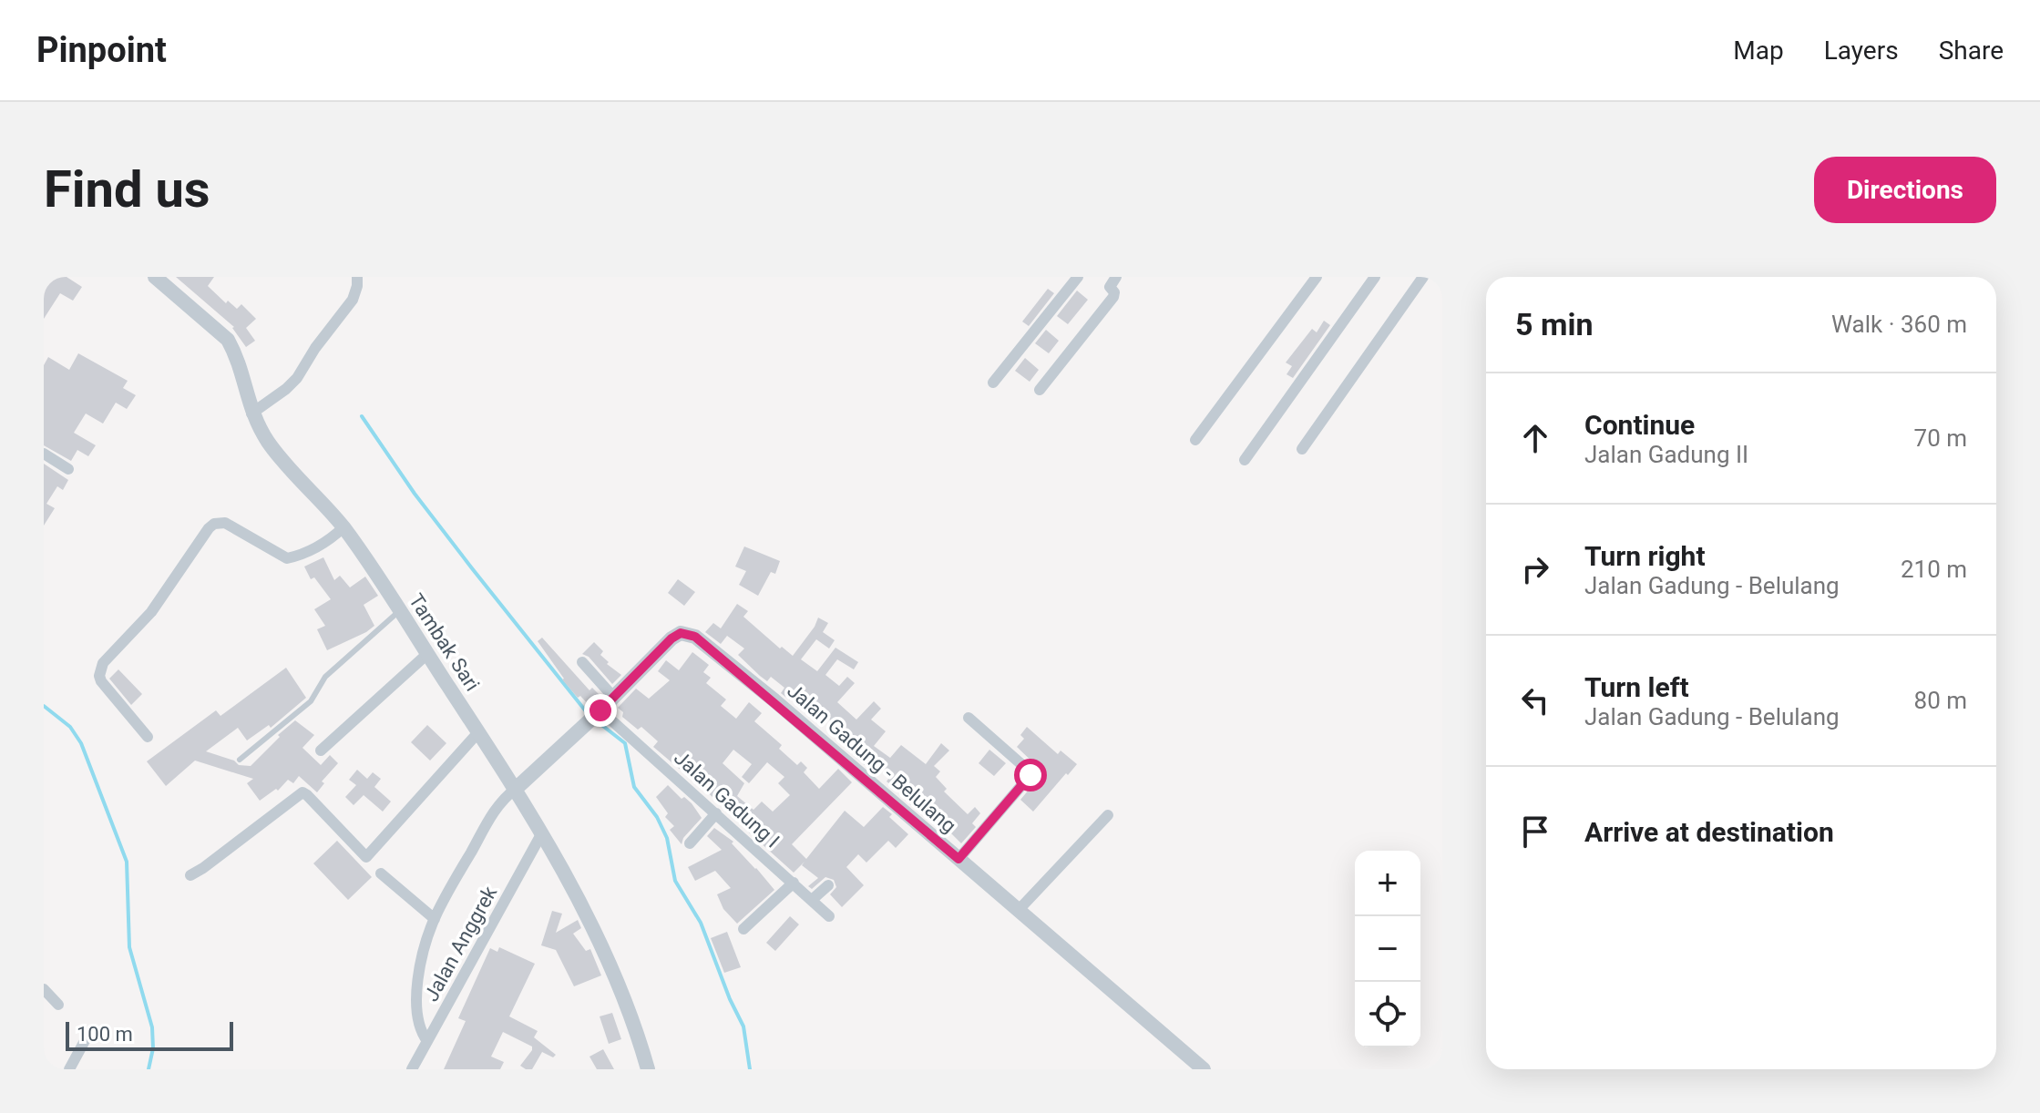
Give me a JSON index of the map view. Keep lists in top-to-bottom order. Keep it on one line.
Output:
{"streets":{"street":["Tambak Sari","Jalan Gadung - Belulang","Jalan Gadung I","Jalan Anggrek"]},"crossings":[["Tambak Sari","Jalan Gadung - Belulang"],["Tambak Sari","Jalan Anggrek"],["Jalan Gadung - Belulang","Jalan Gadung I"]],"scale_bar":"100 m","page":{"header":"Pinpoint","nav":["Map","Layers","Share"],"buttons":"Directions","title":"Find us","heading":["5 min","Walk · 360 m"],"list":[["Continue","Jalan Gadung II","70 m"],["Turn right","Jalan Gadung - Belulang","210 m"],["Turn left","Jalan Gadung - Belulang","80 m"],"Arrive at destination"],"map_buttons":["+","−"],"scale":"100 m"}}
